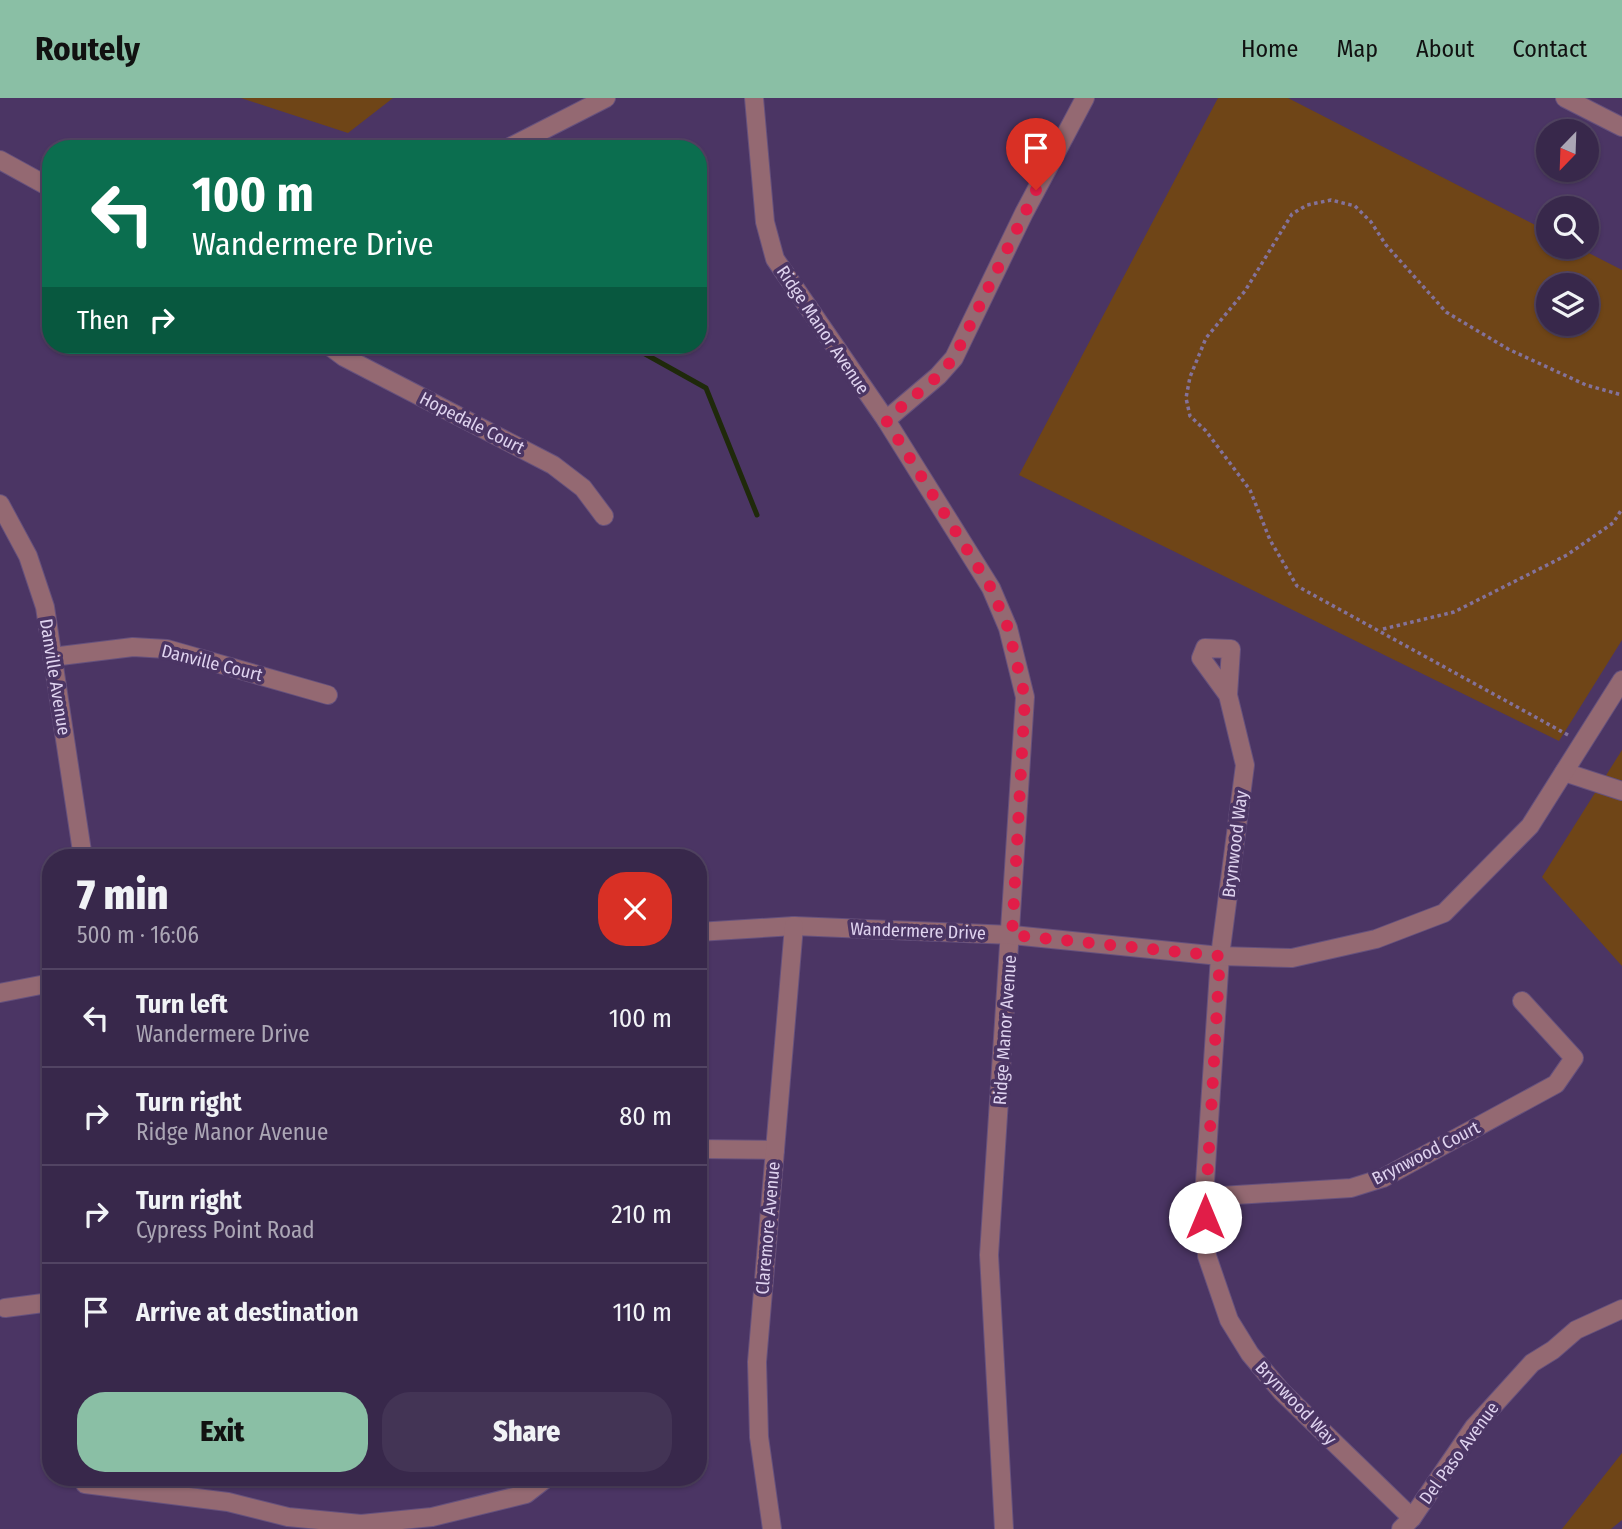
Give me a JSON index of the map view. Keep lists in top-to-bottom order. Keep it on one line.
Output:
{"streets":{"street":["Ridge Manor Avenue","Hopedale Court","Danville Court","Danville Avenue","Brynwood Way","Wandermere Drive","Brynwood Court","Claremore Avenue","Del Paso Avenue"]},"crossings":[["Ridge Manor Avenue","Wandermere Drive"],["Danville Court","Danville Avenue"],["Brynwood Way","Wandermere Drive"],["Brynwood Way","Brynwood Court"],["Brynwood Way","Del Paso Avenue"],["Wandermere Drive","Claremore Avenue"]],"north":"bottom left","page":{"header":"Routely","nav":["Home","Map","About","Contact"],"turn":["100 m","Wandermere Drive"],"then":"Then","heading":["7 min","500 m · 16:06"],"list":[{"name":"Turn left","note":"Wandermere Drive","value":"100 m"},{"name":"Turn right","note":"Ridge Manor Avenue","value":"80 m"},{"name":"Turn right","note":"Cypress Point Road","value":"210 m"},{"name":"Arrive at destination","value":"110 m"}],"buttons":["Exit","Share"]}}
